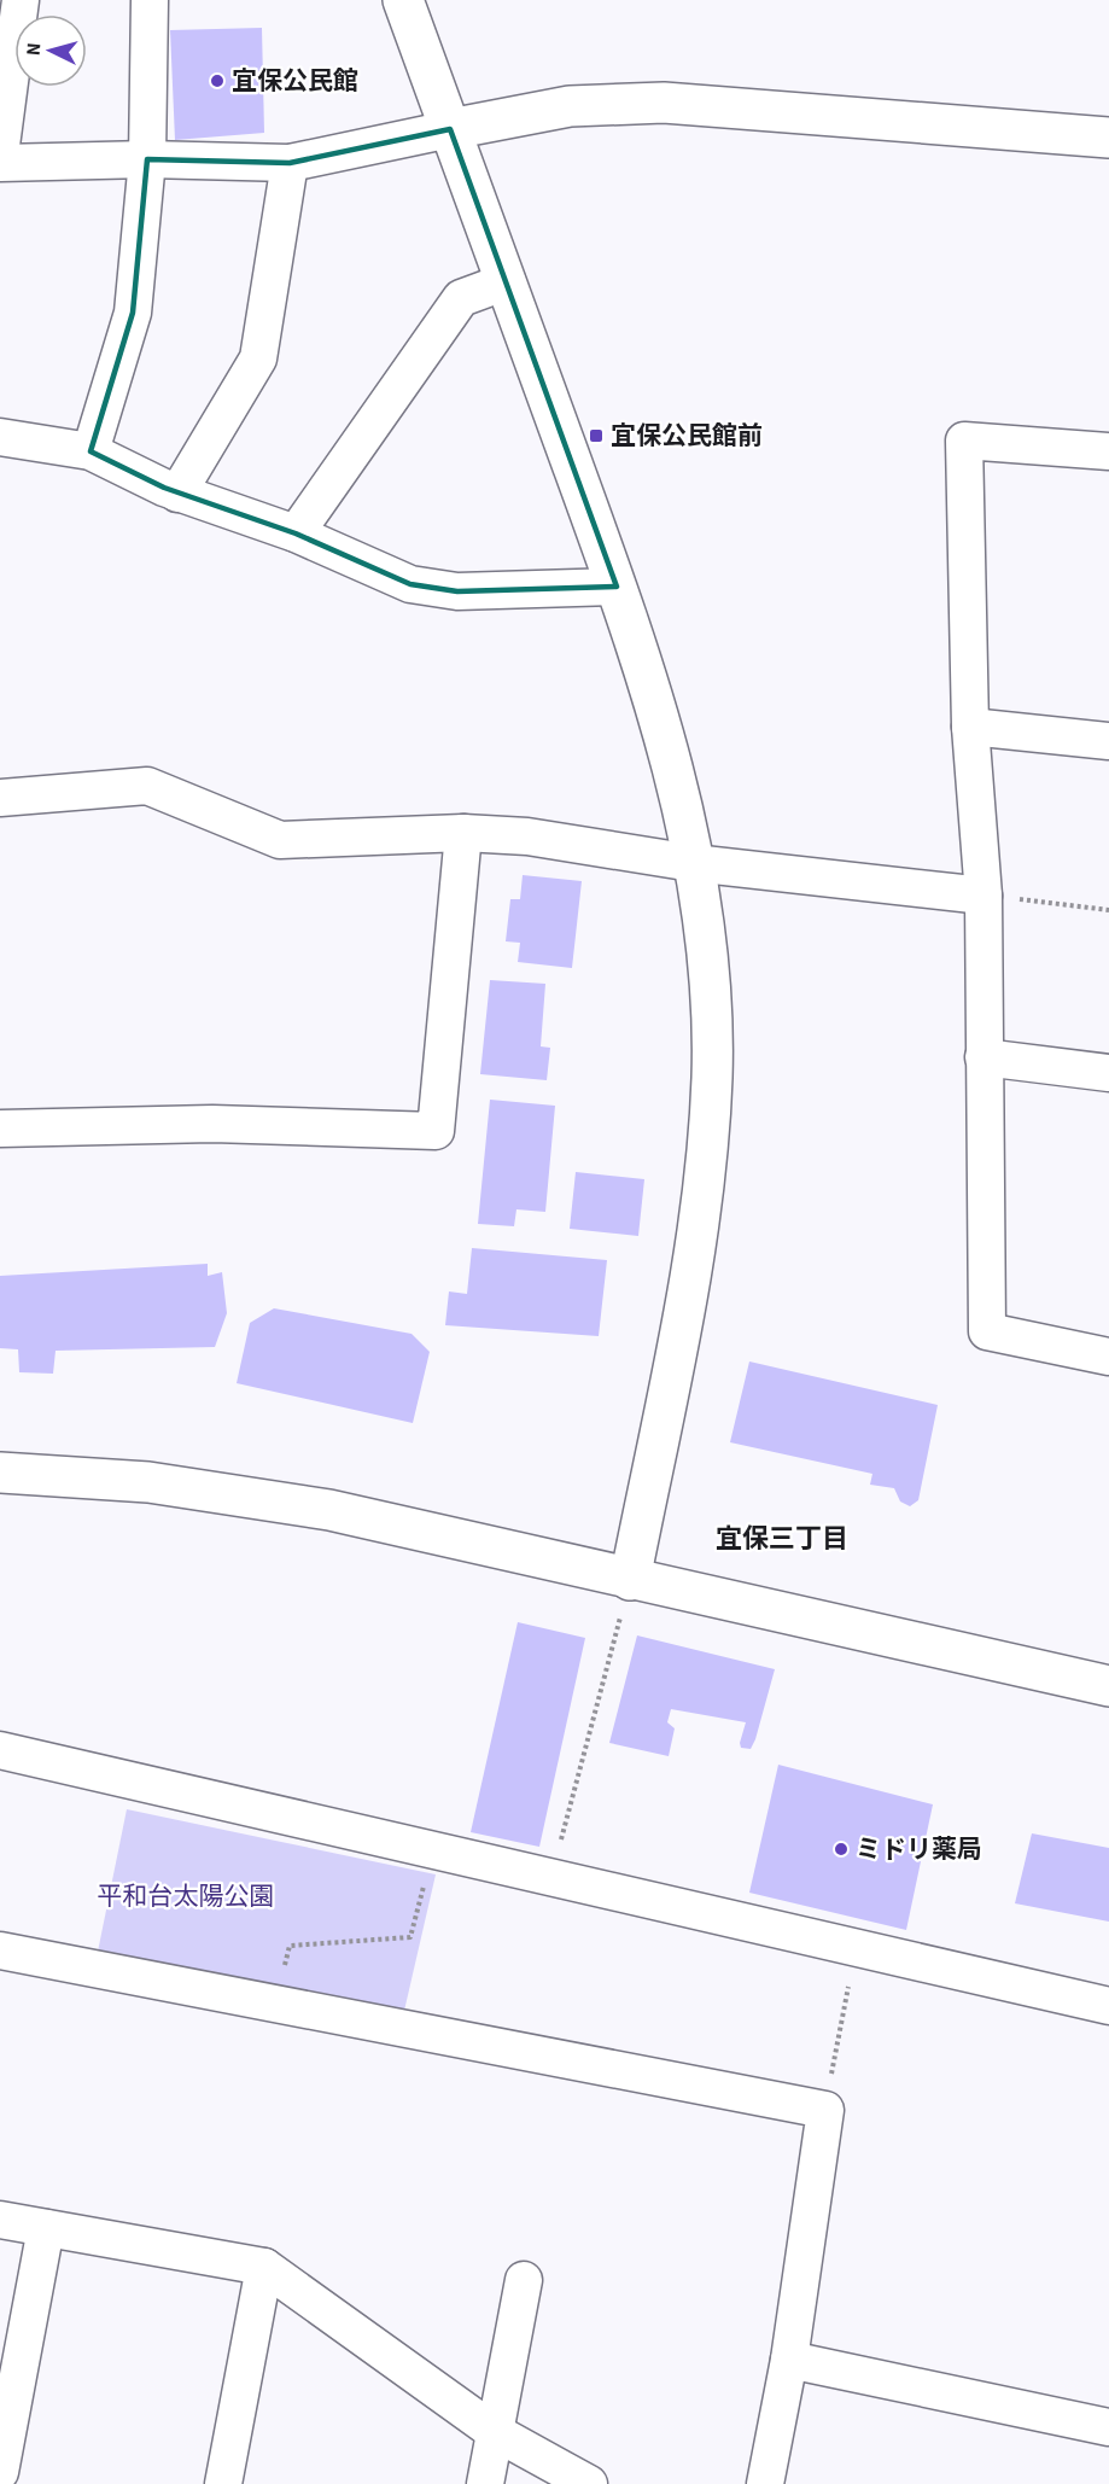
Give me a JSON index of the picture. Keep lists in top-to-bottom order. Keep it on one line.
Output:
{"districts":["宜保三丁目"],"parks":["平和台太陽公園"],"places":{"other":["宜保公民館","ミドリ薬局"],"transit":["宜保公民館前"]},"north":"left"}
